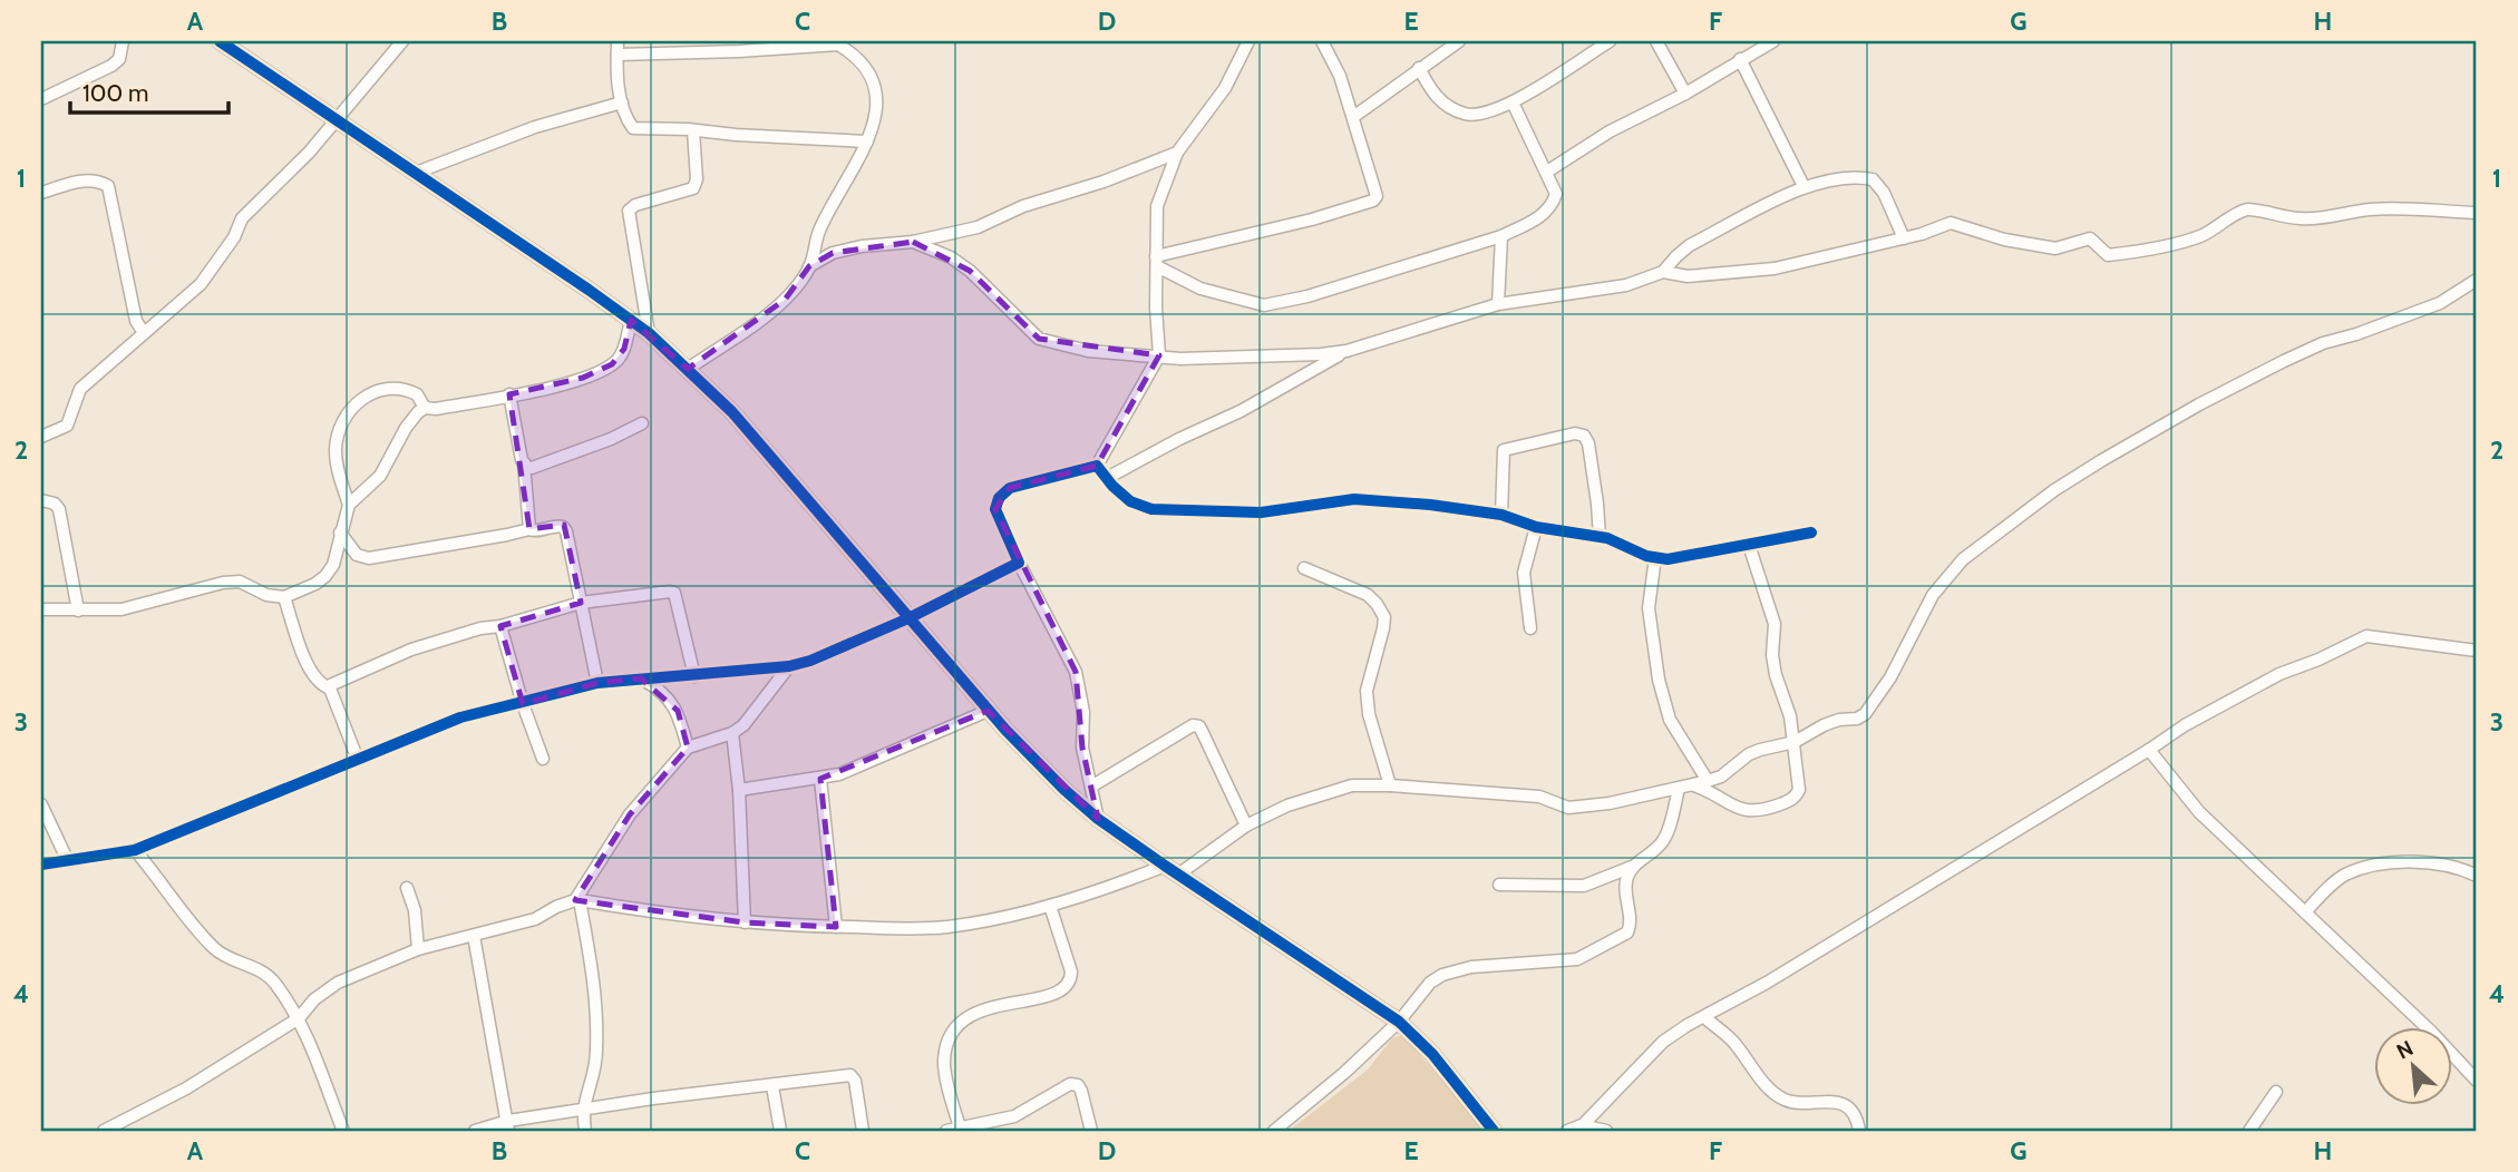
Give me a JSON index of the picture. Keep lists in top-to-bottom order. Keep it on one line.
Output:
{"scale_bar":"100 m","north":"top left","grid":{"columns":["A","B","C","D","E","F","G","H"],"rows":["1","2","3","4"]}}
